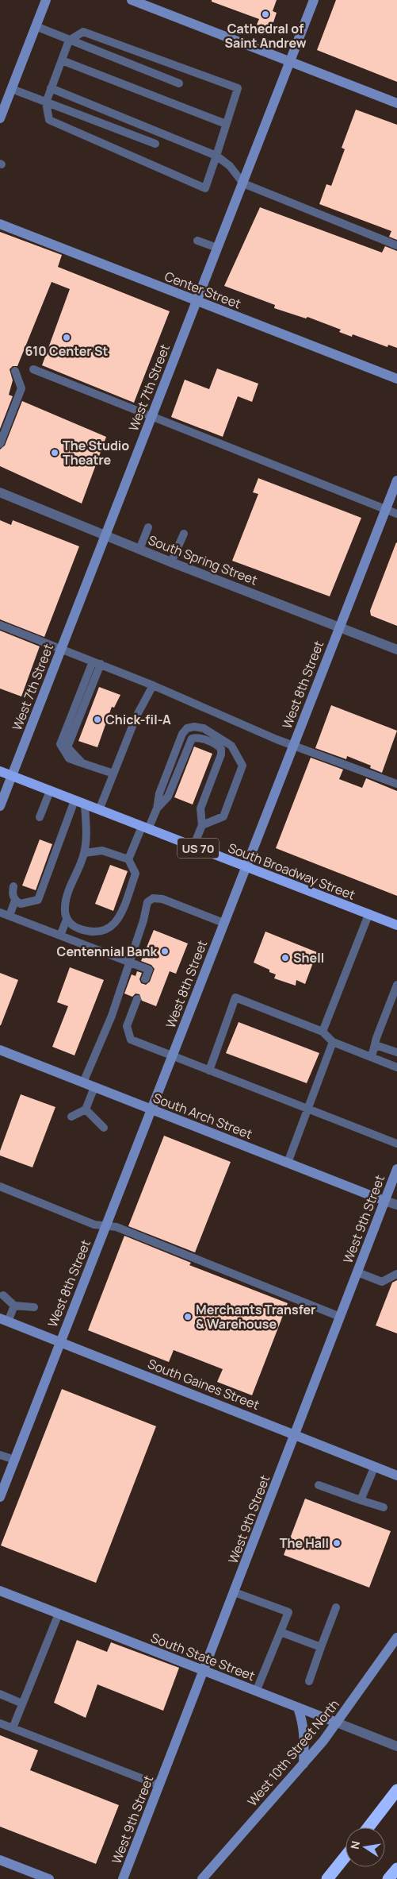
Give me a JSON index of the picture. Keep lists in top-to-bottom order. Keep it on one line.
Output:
{"streets":{"main road":["US 70","South Broadway Street"],"street":["Center Street","West 7th Street","South Spring Street","West 8th Street","South Arch Street","West 9th Street","South Gaines Street","South State Street","West 10th Street North"]},"crossings":[["Center Street","West 7th Street"],["West 7th Street","South Spring Street"],["West 7th Street","South Broadway Street"],["South Spring Street","West 8th Street"],["West 8th Street","South Broadway Street"],["West 8th Street","South Arch Street"],["West 8th Street","South Gaines Street"],["South Arch Street","West 9th Street"],["West 9th Street","South Gaines Street"],["West 9th Street","South State Street"],["South State Street","West 10th Street North"]],"places":["Cathedral of Saint Andrew","610 Center St","The Studio Theatre","Chick-fil-A","Centennial Bank","Shell","Merchants Transfer & Warehouse","The Hall"],"north":"left"}
